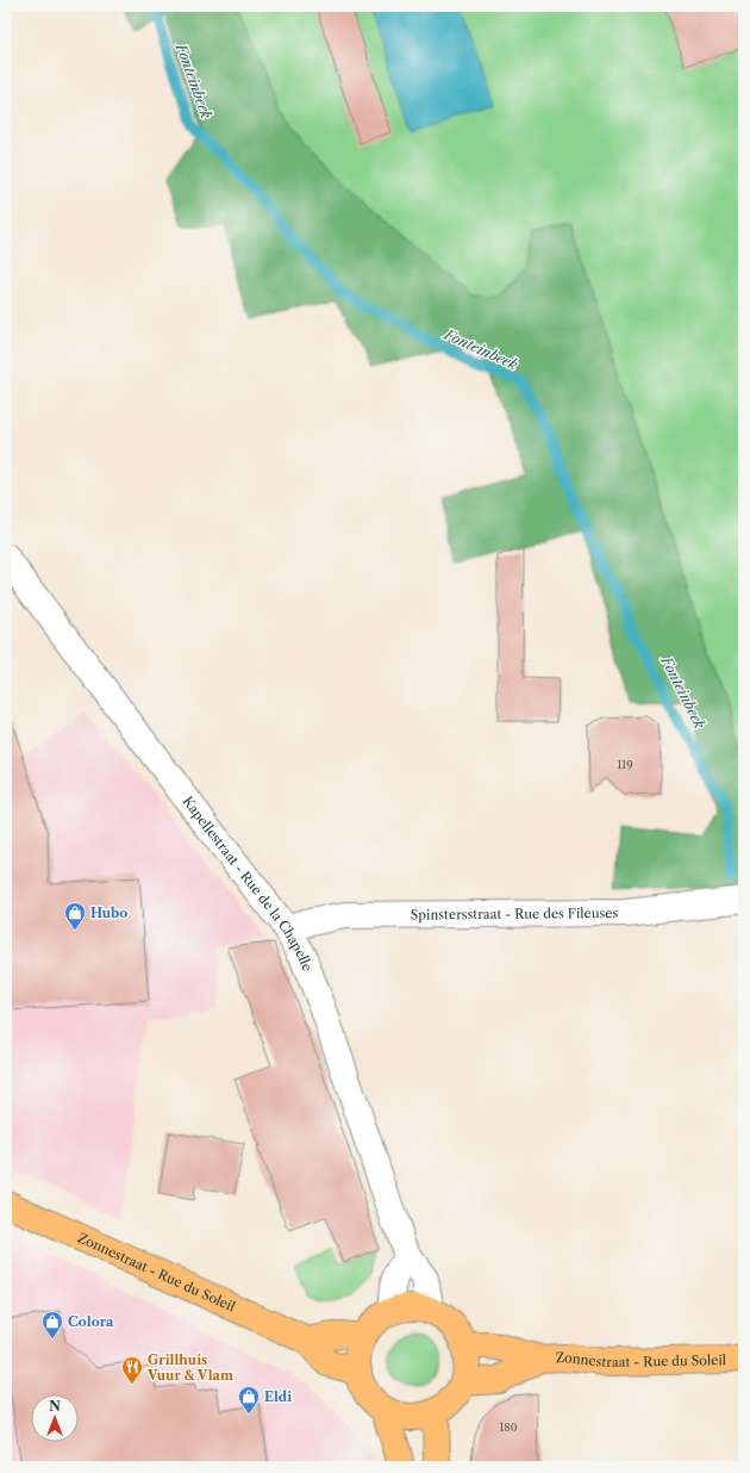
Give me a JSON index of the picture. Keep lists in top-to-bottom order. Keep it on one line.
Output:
{"streets":{"main road":["Zonnestraat - Rue du Soleil"],"street":["Kapellestraat - Rue de la Chapelle","Spinstersstraat - Rue des Fileuses"]},"crossings":[["Kapellestraat - Rue de la Chapelle","Spinstersstraat - Rue des Fileuses"],["Kapellestraat - Rue de la Chapelle","Zonnestraat - Rue du Soleil"]],"water":["Fonteinbeek"],"places":{"shop":["Hubo","Colora","Eldi"],"restaurant":["Grillhuis Vuur & Vlam"]},"house_numbers":["119","180"],"north":"top"}
